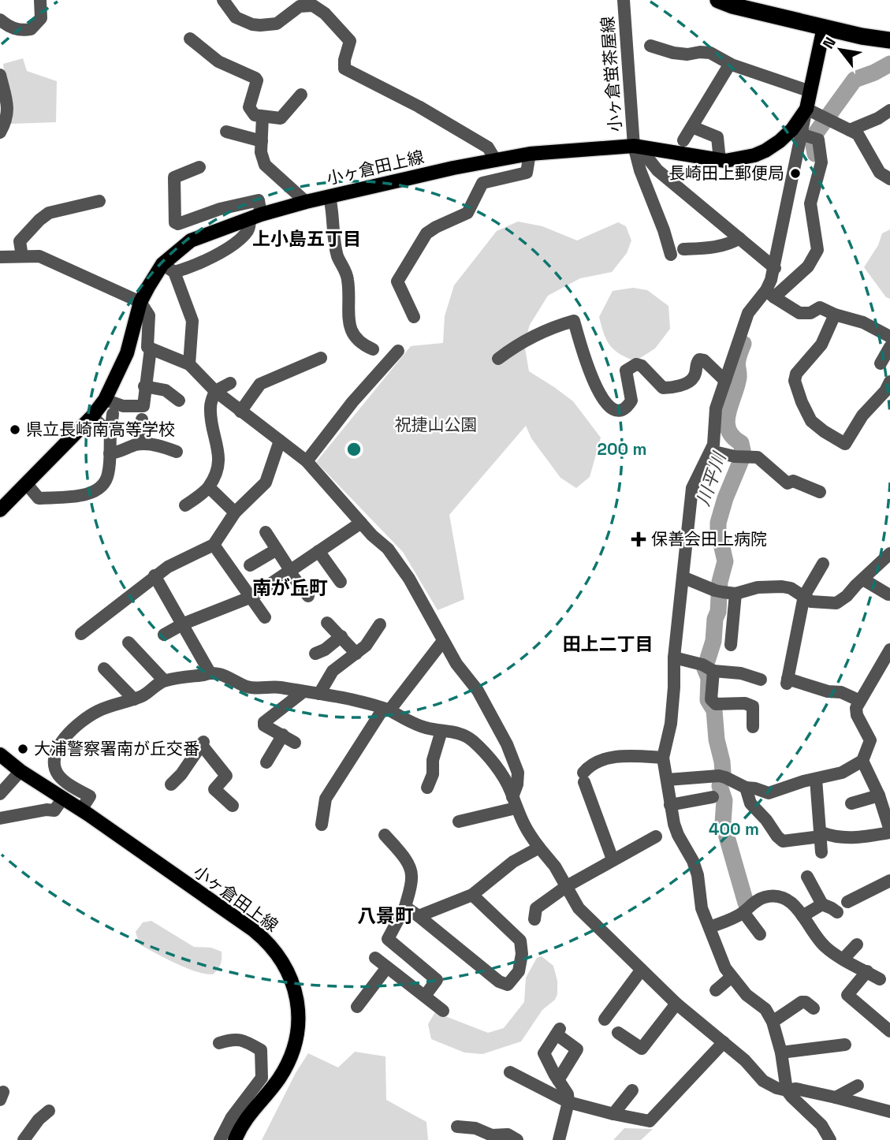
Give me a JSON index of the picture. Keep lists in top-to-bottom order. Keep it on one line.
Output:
{"streets":{"main road":["小ヶ倉田上線"],"street":["小ヶ倉蛍茶屋線"]},"crossings":[["小ヶ倉蛍茶屋線","小ヶ倉田上線"]],"districts":["上小島五丁目","南が丘町","田上二丁目","八景町"],"water":["川平川"],"parks":["祝捷山公園"],"places":{"other":["長崎田上郵便局","県立長崎南高等学校","大浦警察署南が丘交番"],"health":["保善会田上病院"]},"north":"top left","rings":["200 m","400 m"]}
